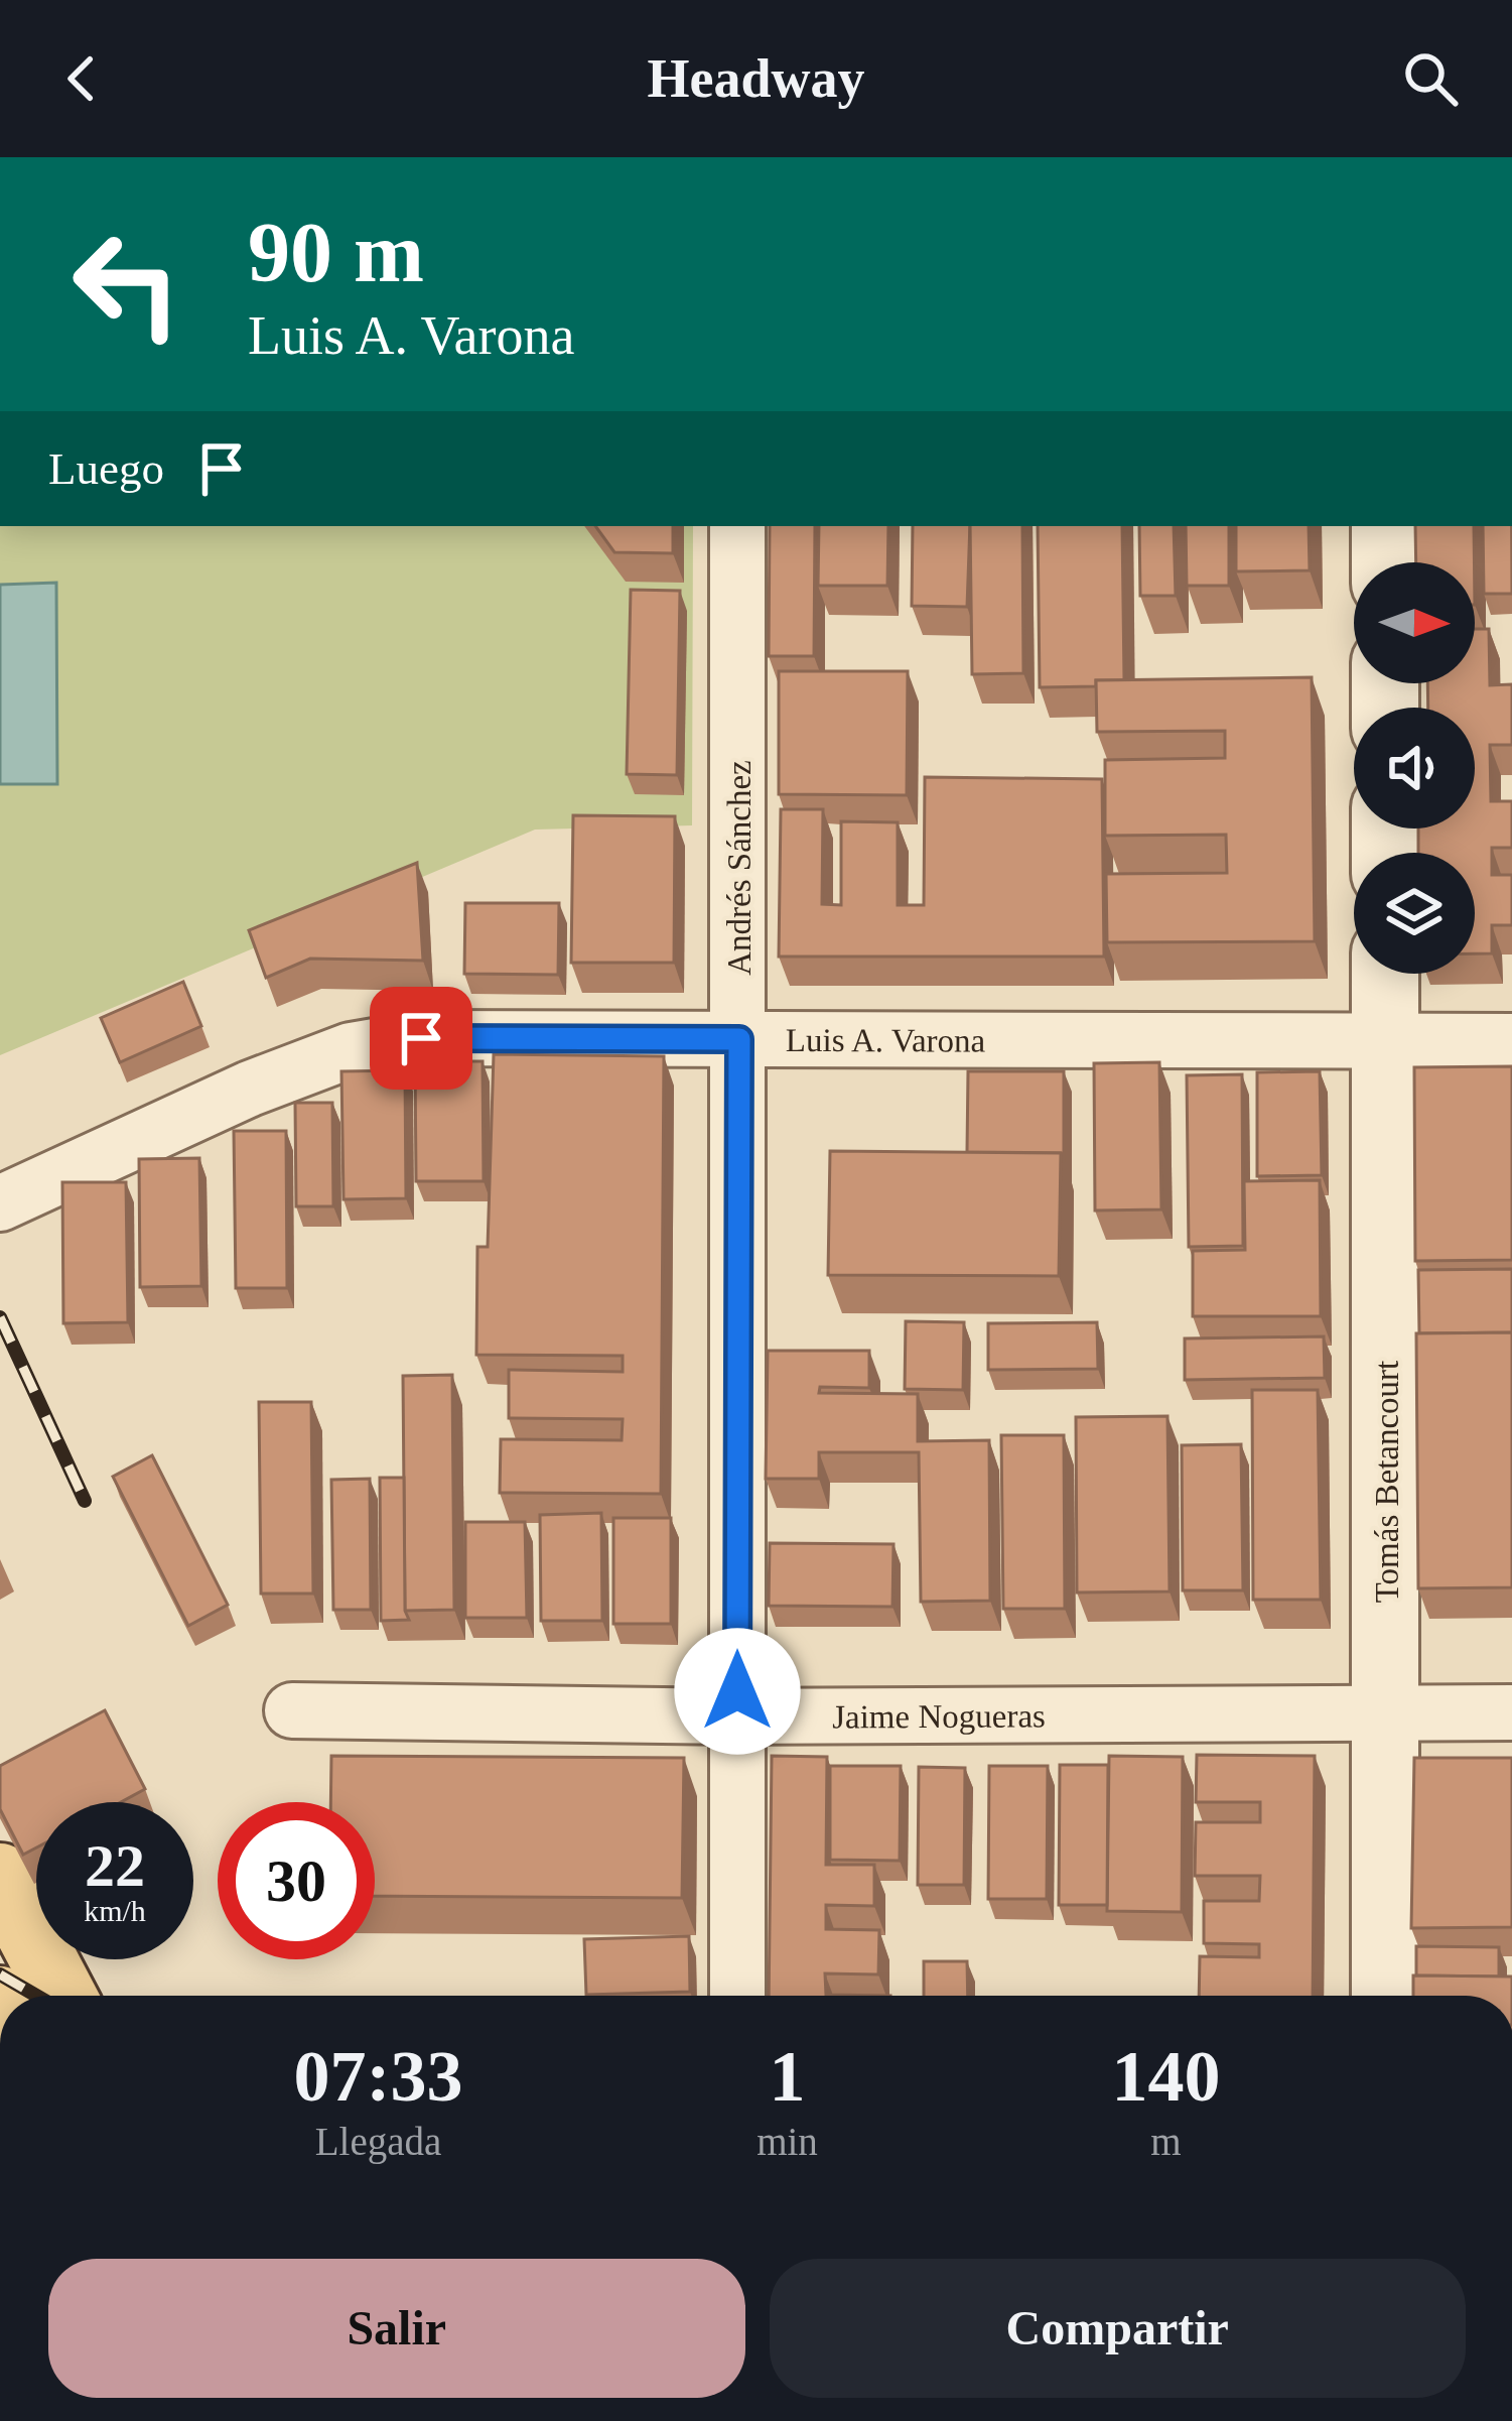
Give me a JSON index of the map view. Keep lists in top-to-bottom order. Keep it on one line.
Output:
{"streets":{"street":["Andrés Sánchez","Luis A. Varona","Tomás Betancourt","Jaime Nogueras"]},"crossings":[["Andrés Sánchez","Luis A. Varona"],["Andrés Sánchez","Jaime Nogueras"],["Luis A. Varona","Tomás Betancourt"],["Tomás Betancourt","Jaime Nogueras"]],"north":"right","page":{"header":"Headway","turn":["90 m","Luis A. Varona"],"then":"Luego","speed":"22 km/h","limit":"30","eta":["07:33","Llegada","1","min","140","m"],"buttons":["Salir","Compartir"]}}
